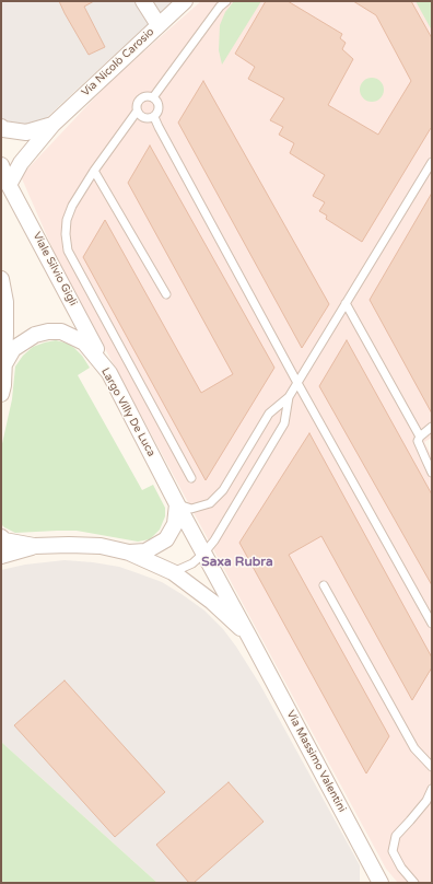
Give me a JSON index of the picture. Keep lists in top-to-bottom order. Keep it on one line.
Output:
{"streets":{"street":["Via Nicolò Carosio","Viale Silvio Gigli","Largo Villy De Luca","Via Massimo Valentini"]},"crossings":[["Via Nicolò Carosio","Viale Silvio Gigli"],["Viale Silvio Gigli","Largo Villy De Luca"],["Largo Villy De Luca","Via Massimo Valentini"]],"districts":["Saxa Rubra"]}
